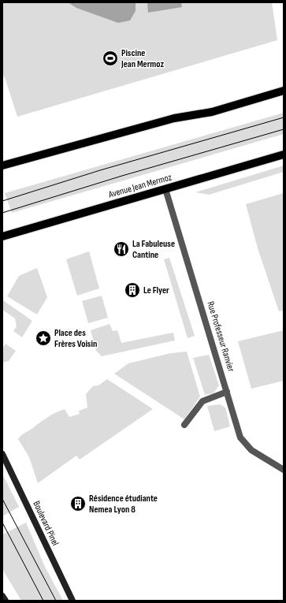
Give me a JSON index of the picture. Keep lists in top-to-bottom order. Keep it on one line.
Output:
{"streets":{"main road":["Avenue Jean Mermoz"],"street":["Rue Professeur Ranvier","Boulevard Pinel"]},"crossings":[["Avenue Jean Mermoz","Rue Professeur Ranvier"]],"places":{"sports":["Piscine Jean Mermoz"],"restaurant":["La Fabuleuse Cantine"],"building":["Le Flyer","Résidence étudiante Nemea Lyon 8"],"place":["Place des Frères Voisin"]}}
